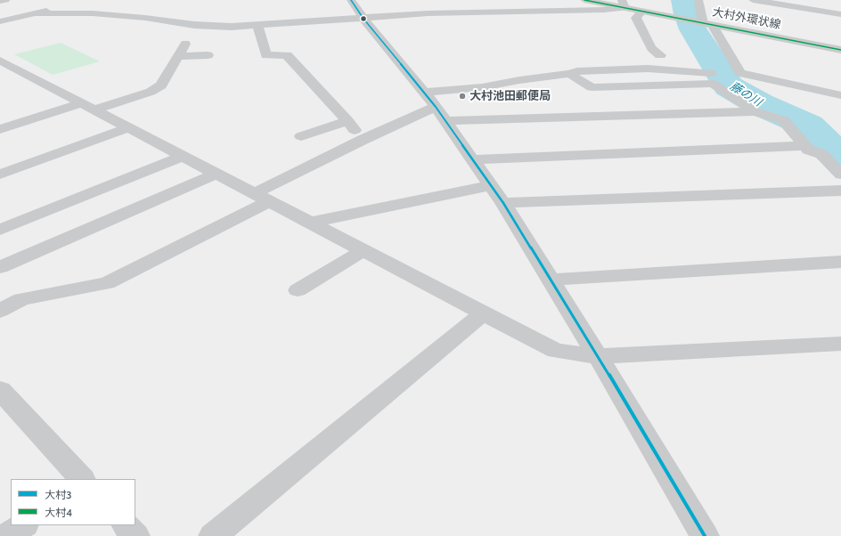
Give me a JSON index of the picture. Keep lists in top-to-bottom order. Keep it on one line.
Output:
{"streets":{"main road":["大村外環状線"]},"water":["藤の川"],"places":["大村池田郵便局"],"lines":["transit line 大村3","transit line 大村4"],"legend":["大村3","大村4"]}
